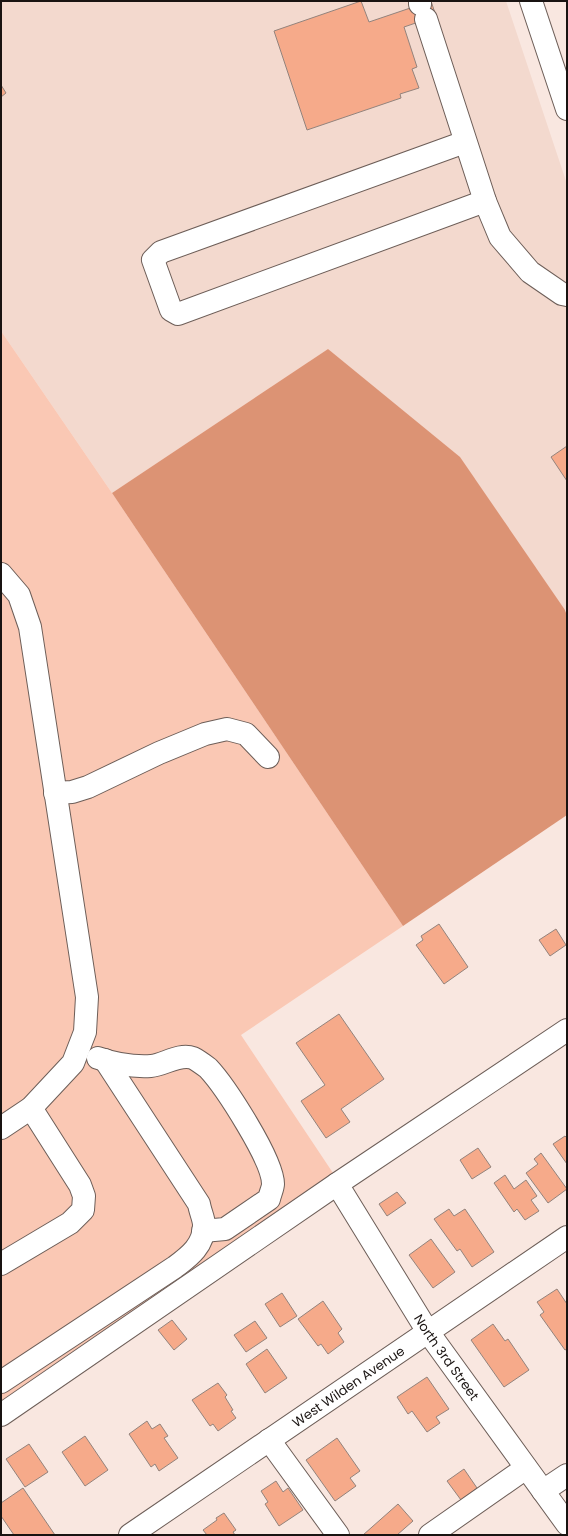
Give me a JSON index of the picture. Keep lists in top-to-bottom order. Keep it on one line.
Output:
{"streets":{"street":["North 3rd Street","West Wilden Avenue"]},"crossings":[["North 3rd Street","West Wilden Avenue"]]}
